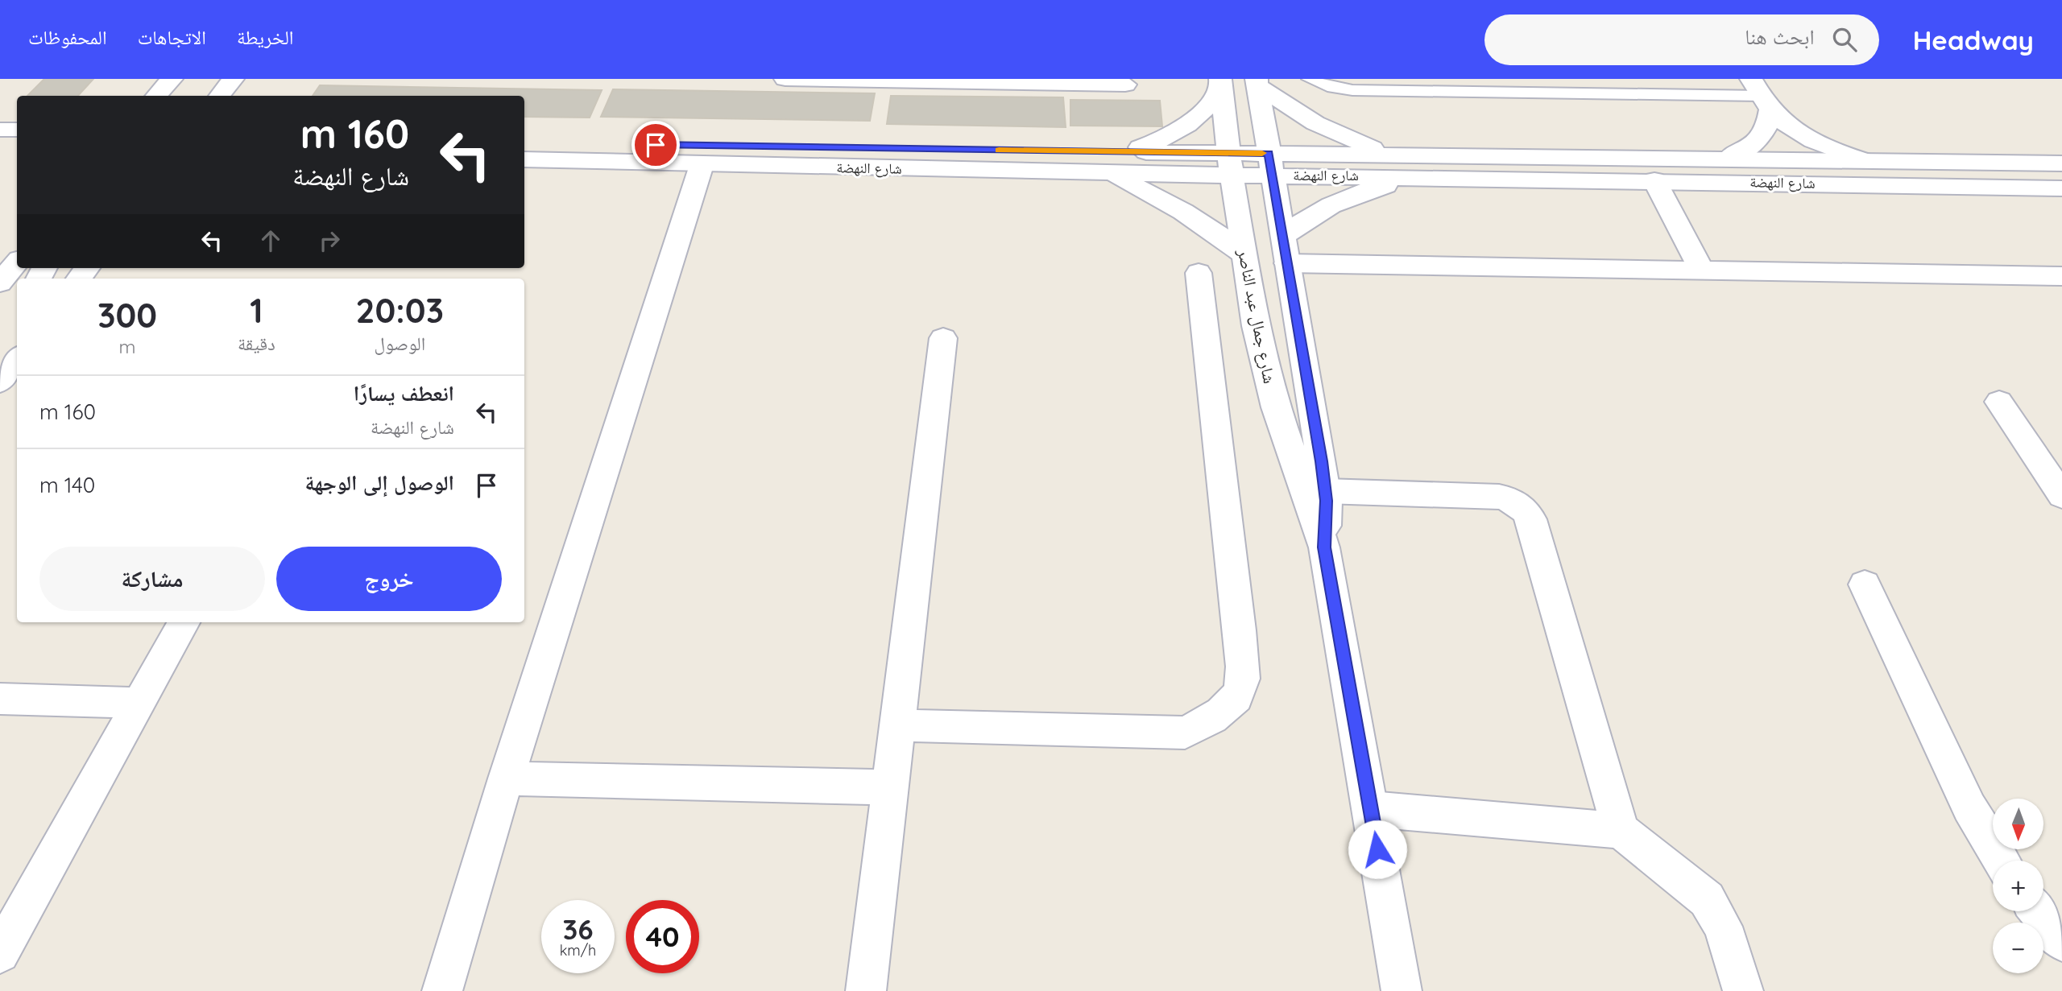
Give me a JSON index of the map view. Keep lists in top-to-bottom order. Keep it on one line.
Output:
{"streets":{"street":["شارع النهضة","شارع جمال عبد الناصر"]},"crossings":[["شارع النهضة","شارع جمال عبد الناصر"]],"north":"bottom","page":{"header":"Headway","search":"ابحث هنا","nav":["الخريطة","الاتجاهات","المحفوظات"],"turn":["160 m","شارع النهضة"],"eta":["20:03","الوصول","1","دقيقة","300","m"],"list":[{"name":"انعطف يسارًا","note":"شارع النهضة","value":"160 m"},{"name":"الوصول إلى الوجهة","value":"140 m"}],"buttons":["خروج","مشاركة"],"map_buttons":["+","−"],"speed":"36 km/h","limit":"40"}}
